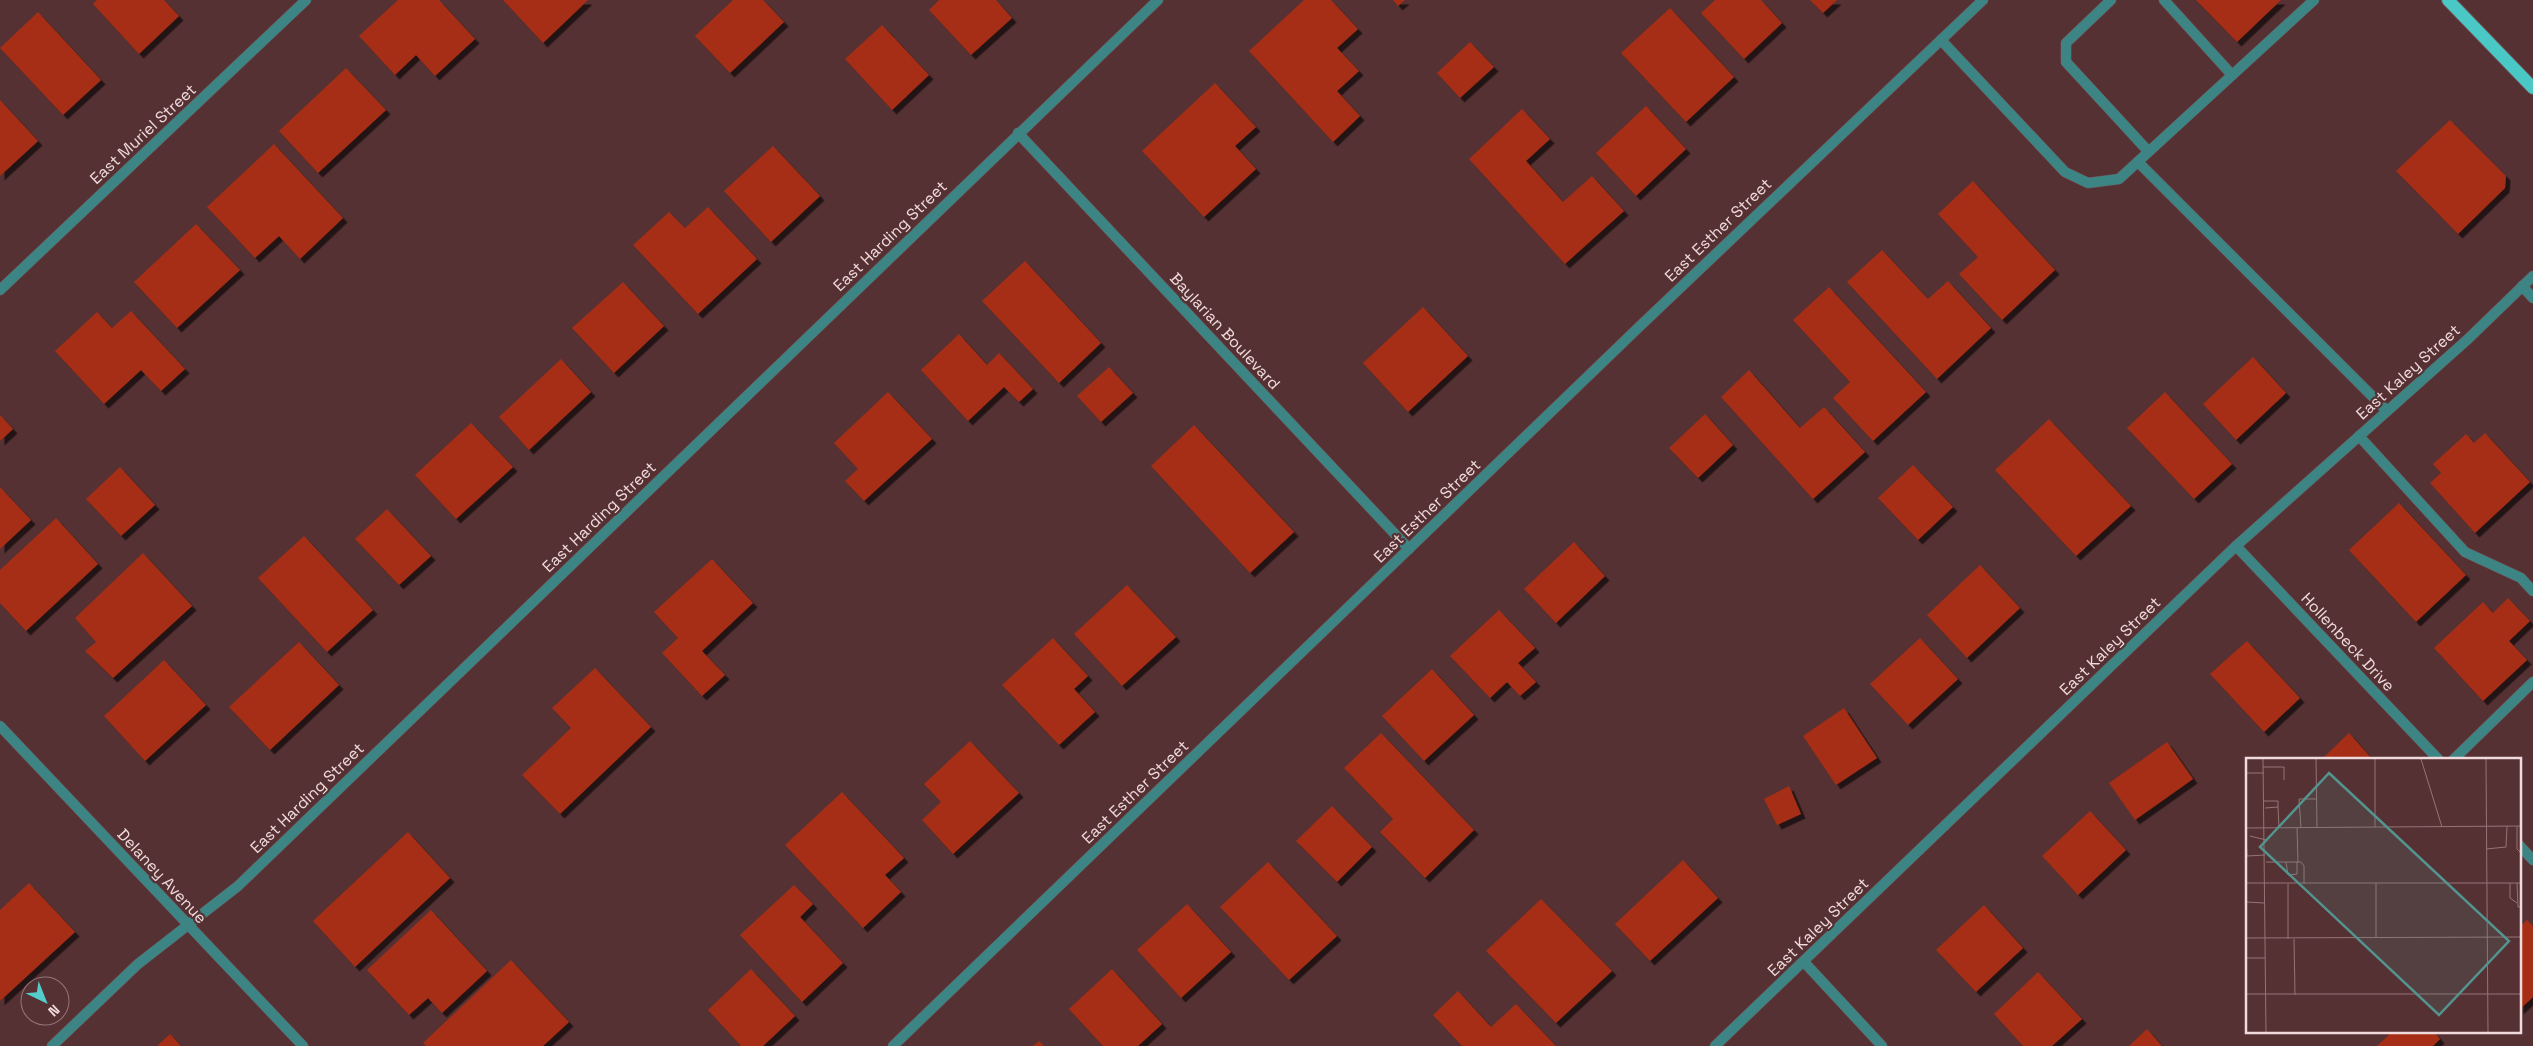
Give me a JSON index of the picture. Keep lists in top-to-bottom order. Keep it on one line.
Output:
{"streets":{"street":["East Muriel Street","East Esther Street","East Harding Street","Baylarian Boulevard","East Kaley Street","Hollenbeck Drive","Delaney Avenue"]},"crossings":[["East Esther Street","Baylarian Boulevard"],["East Harding Street","Baylarian Boulevard"],["East Harding Street","Delaney Avenue"],["East Kaley Street","Hollenbeck Drive"]],"north":"bottom right"}
